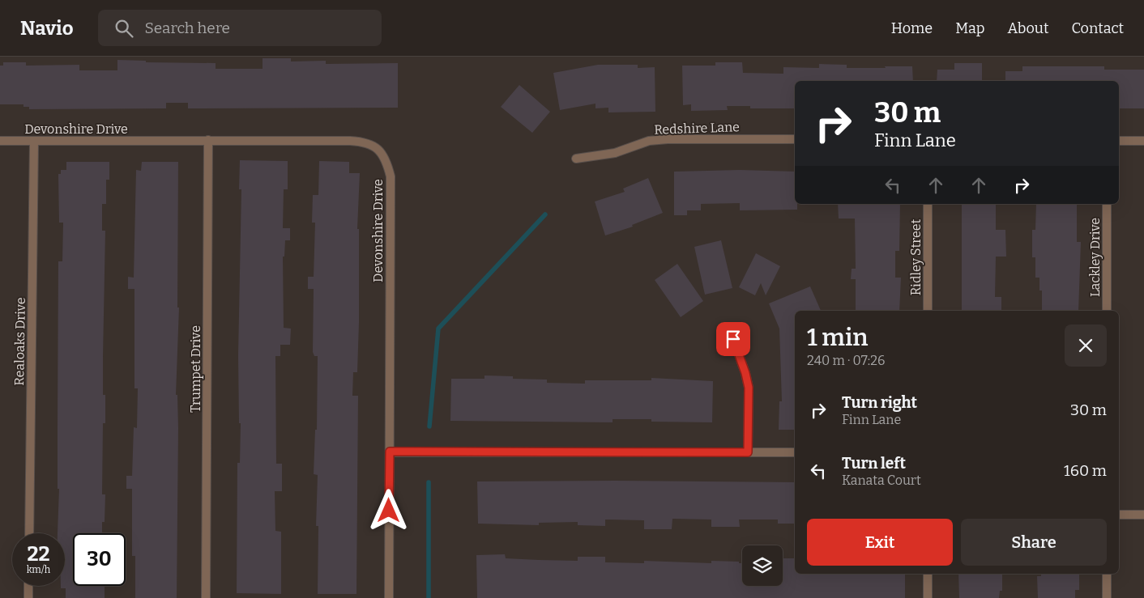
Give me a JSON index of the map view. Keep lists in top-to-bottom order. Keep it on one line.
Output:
{"streets":{"street":["Redshire Lane","Devonshire Drive","Ridley Street","Lackley Drive","Realoaks Drive","Trumpet Drive"]},"crossings":[["Devonshire Drive","Realoaks Drive"],["Devonshire Drive","Trumpet Drive"]],"page":{"header":"Navio","search":"Search here","nav":["Home","Map","About","Contact"],"turn":["30 m","Finn Lane"],"heading":["1 min","240 m · 07:26"],"list":[{"name":"Turn right","note":"Finn Lane","value":"30 m"},{"name":"Turn left","note":"Kanata Court","value":"160 m"}],"buttons":["Exit","Share"],"speed":"22 km/h","limit":"30"}}
